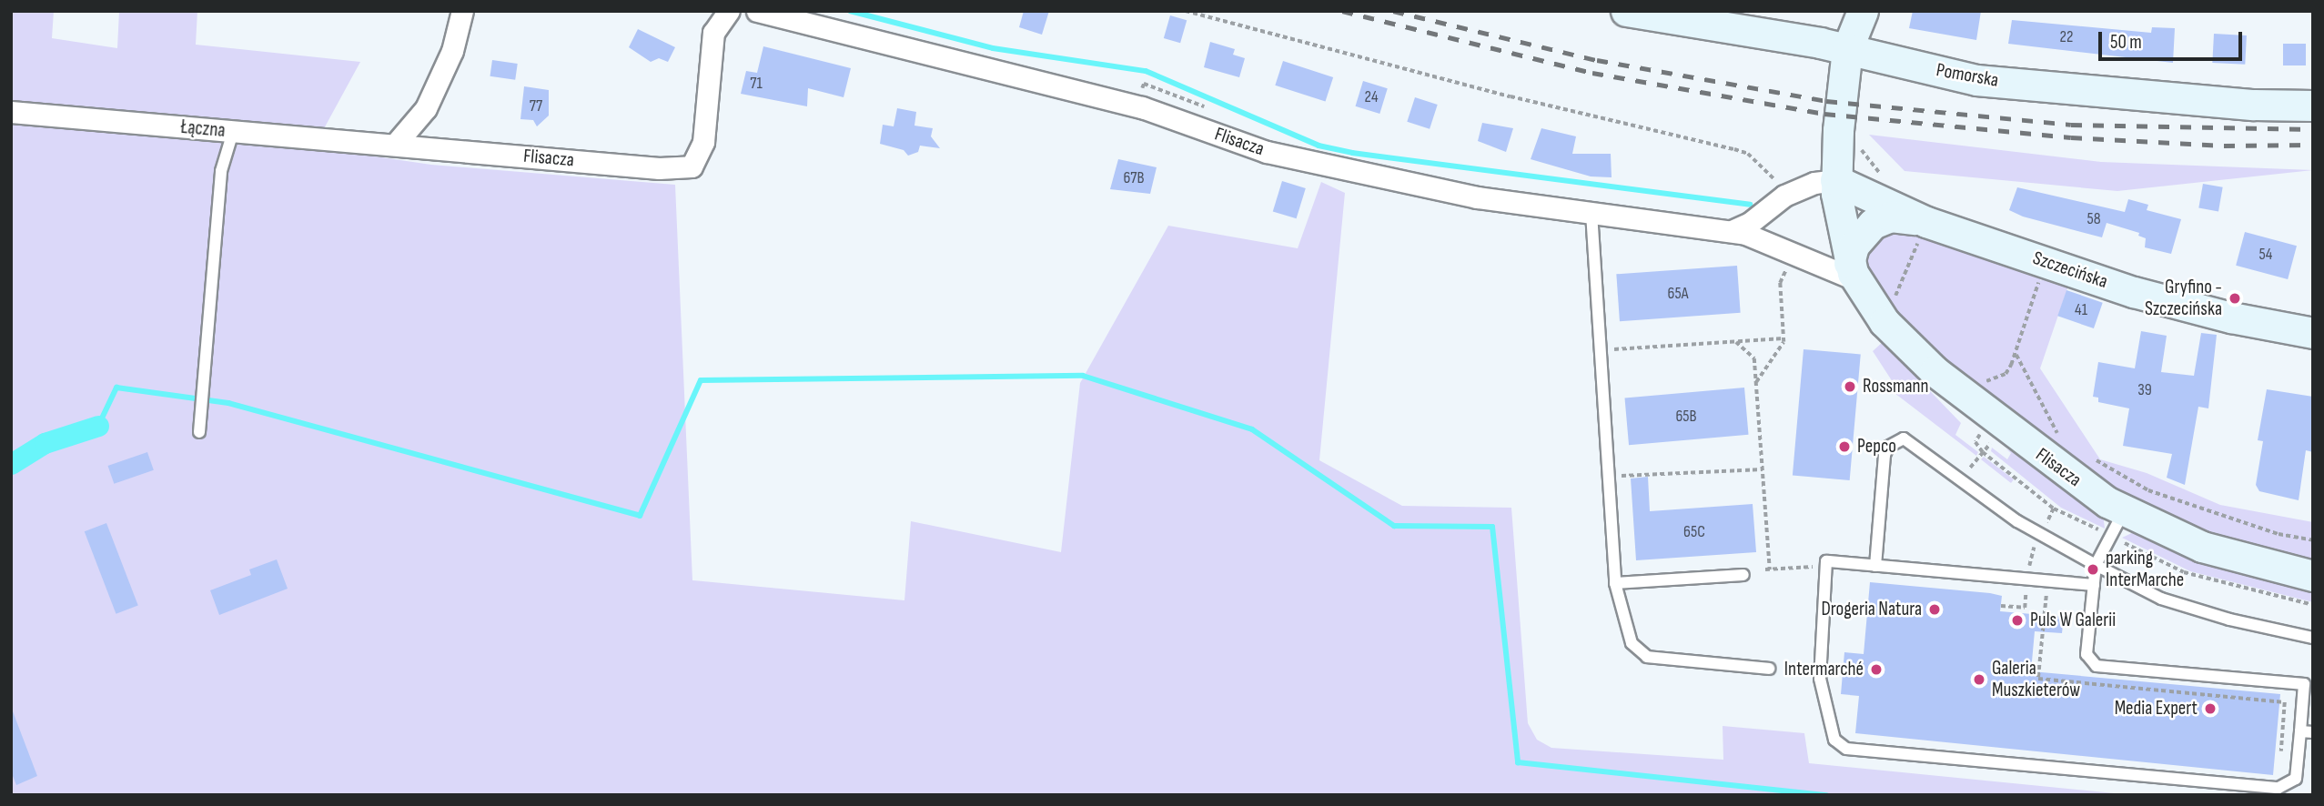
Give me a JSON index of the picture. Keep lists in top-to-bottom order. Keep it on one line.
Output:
{"streets":{"street":["Pomorska","Łączna","Flisacza","Szczecińska"]},"crossings":[["Pomorska","Flisacza"],["Łączna","Flisacza"],["Flisacza","Szczecińska"]],"places":["Gryfino - Szczecińska","Rossmann","Pepco","parking InterMarche","Drogeria Natura","Puls W Galerii","Intermarché","Galeria Muszkieterów","Media Expert"],"house_numbers":["22","71","24","77","67B","58","54","65A","41","39","65B","65C"],"scale_bar":"50 m"}
